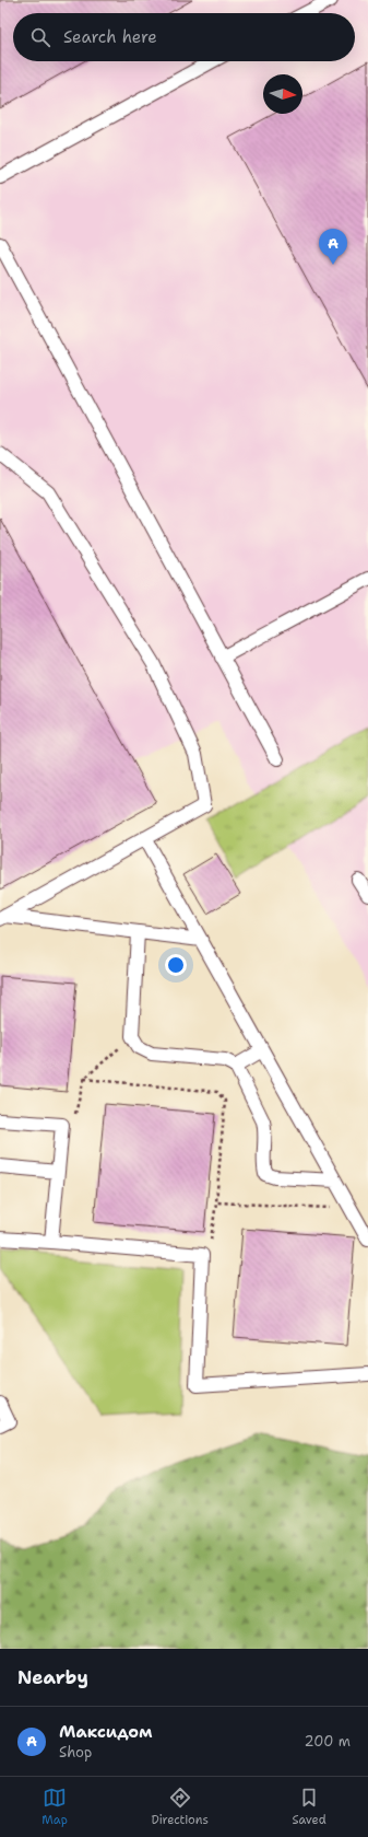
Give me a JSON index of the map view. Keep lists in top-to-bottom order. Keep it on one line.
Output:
{"north":"right","page":{"search":"Search here","pins":"A","heading":"Nearby","list":[{"mark":"A","name":"Максидом","note":"Shop","value":"200 m"}],"nav":["Map","Directions","Saved"]}}
